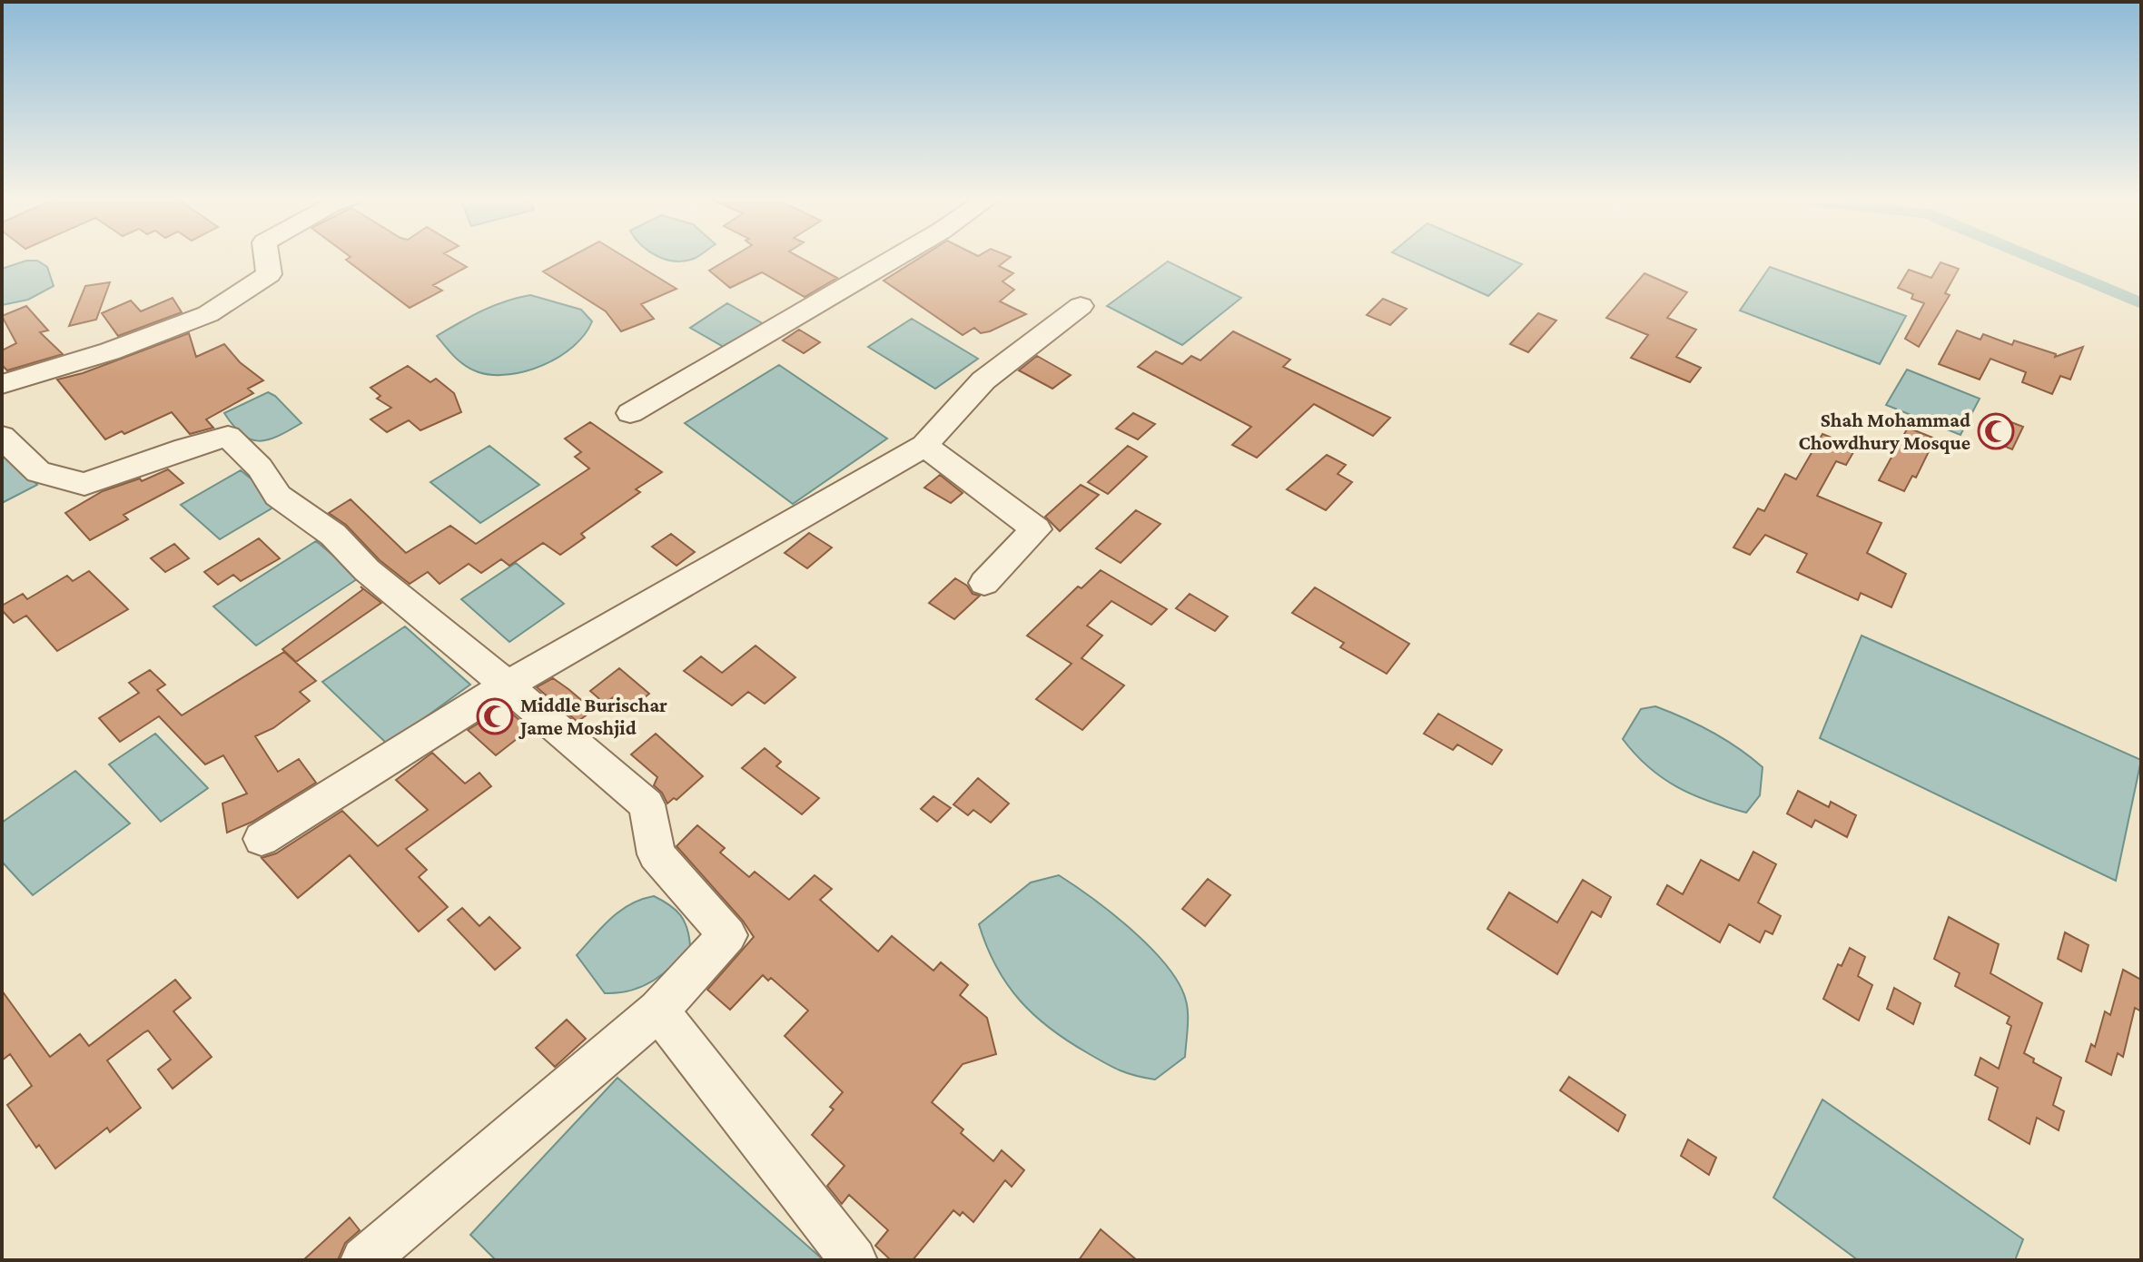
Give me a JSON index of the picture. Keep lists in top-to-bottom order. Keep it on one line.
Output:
{"places":{"mosque":["Shah Mohammad Chowdhury Mosque","Middle Burischar Jame Moshjid"]}}
